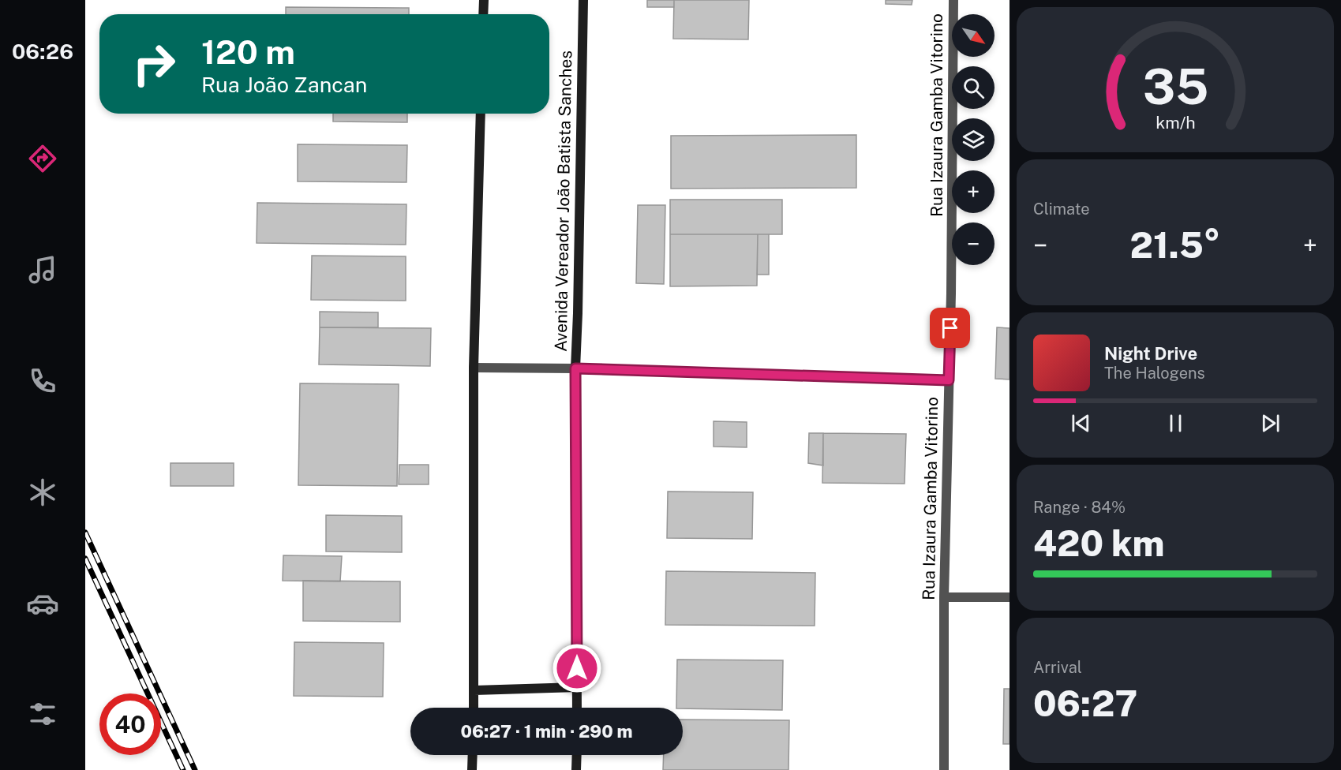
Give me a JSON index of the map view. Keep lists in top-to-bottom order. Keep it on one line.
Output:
{"streets":{"street":["Rua Izaura Gamba Vitorino","Avenida Vereador João Batista Sanches"]},"north":"bottom right","page":{"tabs":"06:26","map_buttons":["+","−"],"turn":["120 m","Rua João Zancan"],"tile":["Climate",["Range · 84%","420 km"],["Arrival","06:27"]],"heat":["−","21.5°","+"],"song":["Night Drive","The Halogens"],"limit":"40","trip":"06:27 · 1 min · 290 m","gauge":["35","km/h"]}}
